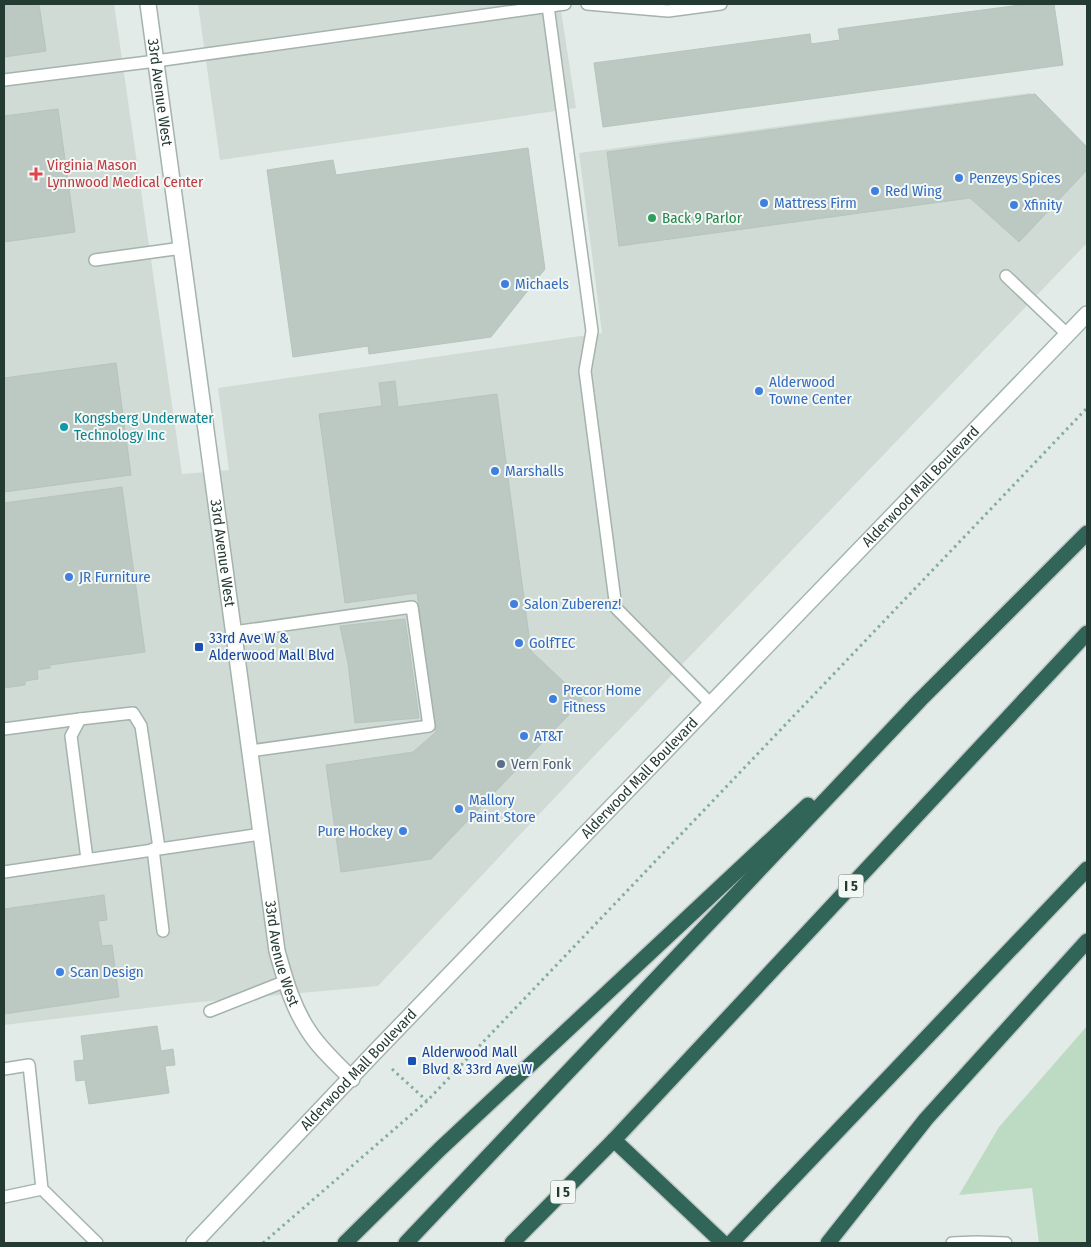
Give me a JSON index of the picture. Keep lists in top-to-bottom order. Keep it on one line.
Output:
{"streets":{"highway":["I 5"],"main road":["33rd Avenue West","Alderwood Mall Boulevard"]},"crossings":[["33rd Avenue West","Alderwood Mall Boulevard"]],"places":{"health":["Virginia Mason Lynnwood Medical Center"],"other":["Penzeys Spices","Red Wing","Mattress Firm","Xfinity","Back 9 Parlor","Michaels","Alderwood Towne Center","Kongsberg Underwater Technology Inc","Marshalls","JR Furniture","Salon Zuberenz!","GolfTEC","Precor Home Fitness","AT&T","Vern Fonk","Mallory Paint Store","Pure Hockey","Scan Design"],"transit":["33rd Ave W & Alderwood Mall Blvd","Alderwood Mall Blvd & 33rd Ave W"]}}
